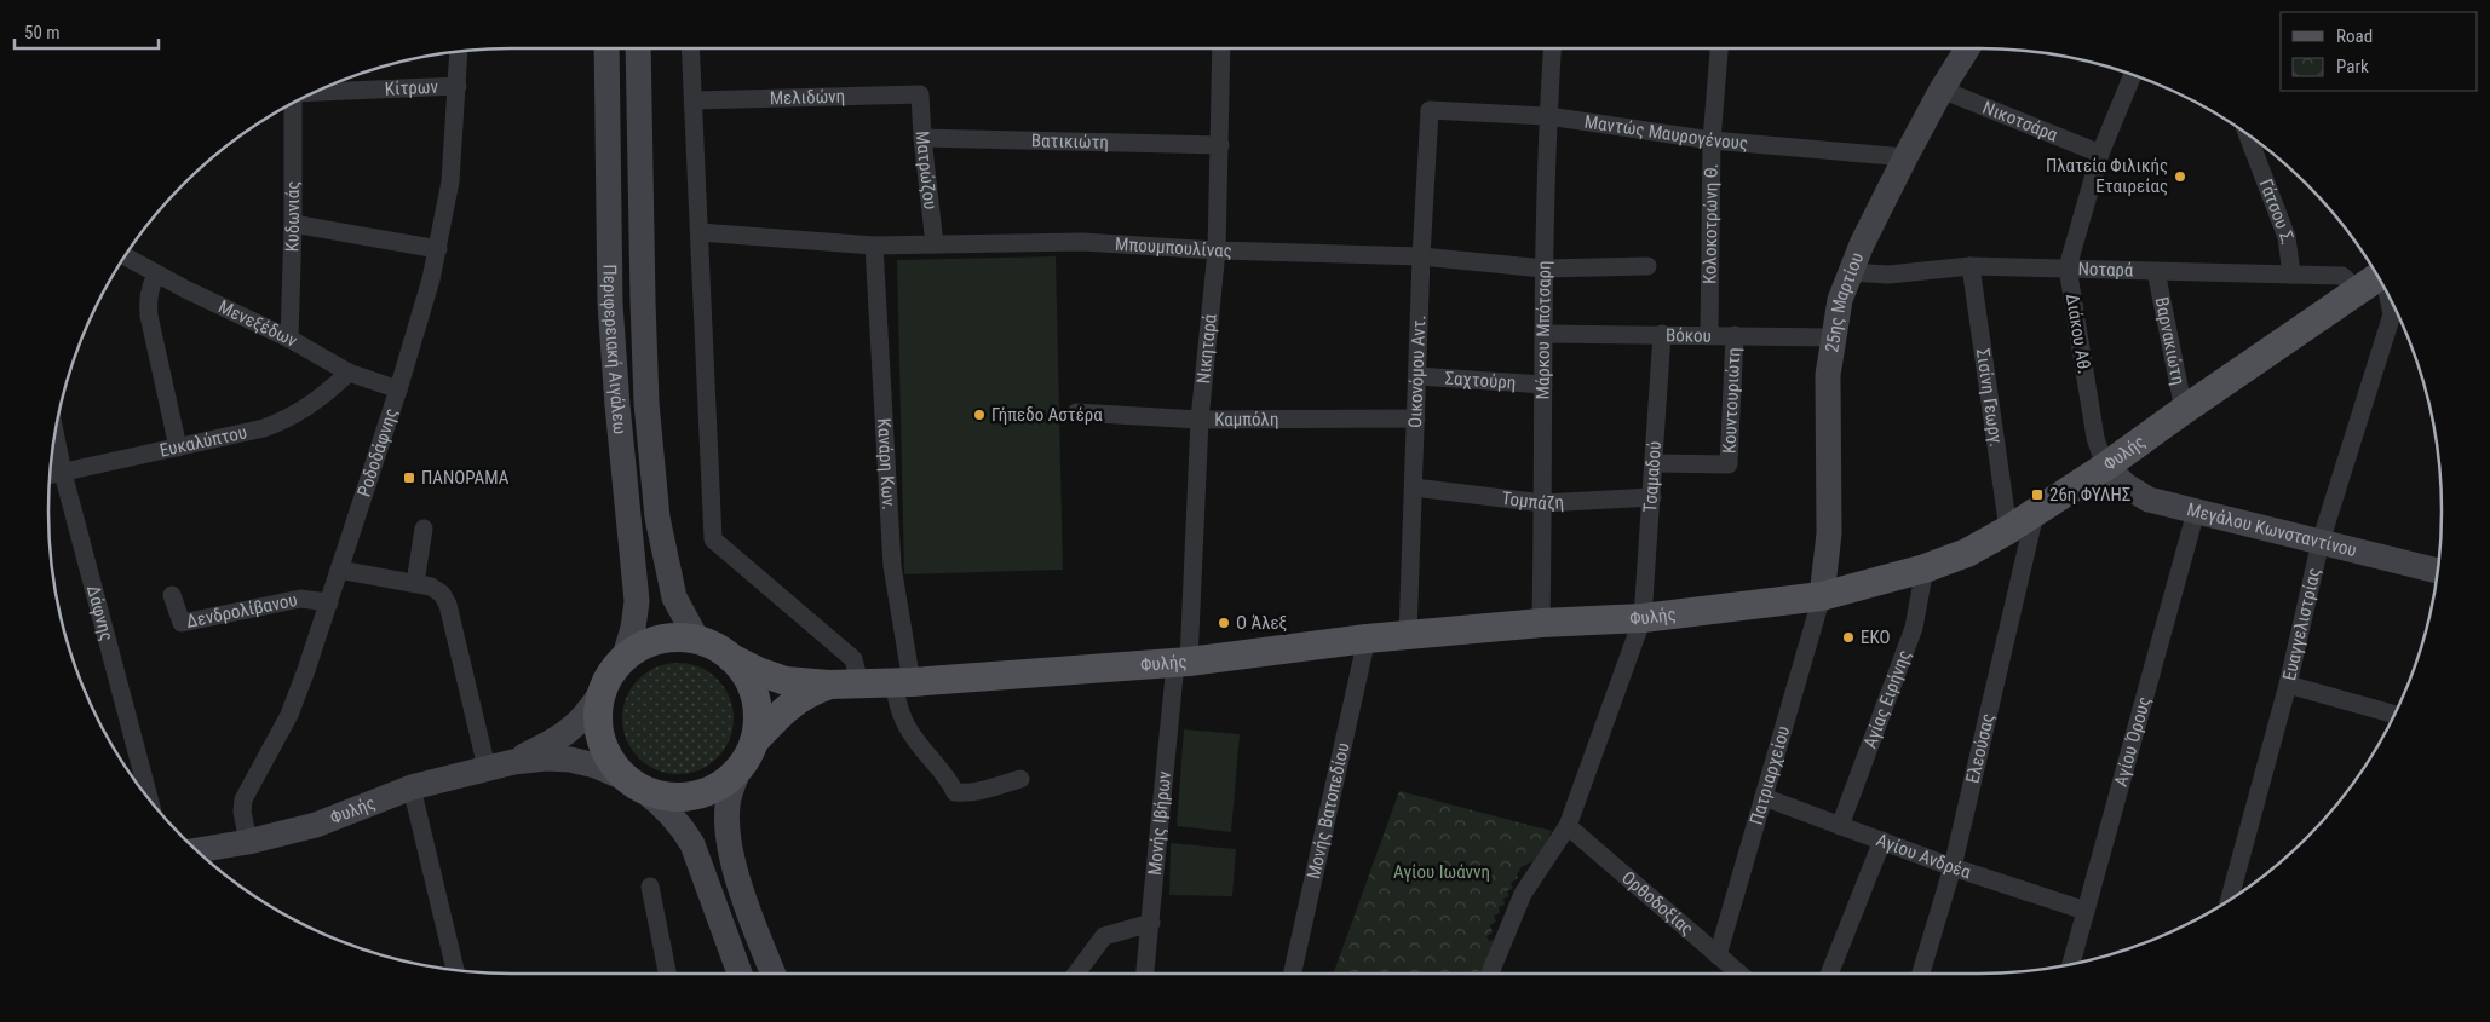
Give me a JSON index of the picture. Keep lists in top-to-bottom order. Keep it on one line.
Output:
{"streets":{"main road":["25ης Μαρτίου","Περιφερειακή Αιγάλεω","Φυλής","Μεγάλου Κωνσταντίνου"],"street":["Κίτρων","Μελιδώνη","Νικοτσάρα","Μαντώς Μαυρογένους","Βατικιώτη","Ματρώζου","Γάτσου Σ.","Κυδωνιάς","Κολοκοτρώνη Θ.","Μπουμπουλίνας","Νοταρά","Μενεξέδων","Μάρκου Μπότσαρη","Διάκου Αθ.","Βόκου","Βαρνακιώτη","Νικηταρά","Οικονόμου Αντ.","Σαχτούρη","Σισίνη Γεωργ.","Κουντουριώτη","Καμπόλη","Ευκαλύπτου","Ροδοδάφνης","Κανάρη Κων.","Τσαμαδού","Τομπάζη","Δενδρολίβανου","Δάφνης","Ευαγγελιστρίας","Αγίας Ειρήνης","Αγίου Όρους","Ελεούσας","Πατριαρχείου","Μονής Βατοπεδίου","Μονής Ιβήρων","Αγίου Ανδρέα","Ορθοδοξίας"]},"crossings":[["Κίτρων","Ροδοδάφνης"],["Μελιδώνη","Ματρώζου"],["Νικοτσάρα","25ης Μαρτίου"],["Νικοτσάρα","Διάκου Αθ."],["Μαντώς Μαυρογένους","Κολοκοτρώνη Θ."],["Μαντώς Μαυρογένους","25ης Μαρτίου"],["Μαντώς Μαυρογένους","Μάρκου Μπότσαρη"],["Μαντώς Μαυρογένους","Οικονόμου Αντ."],["Βατικιώτη","Ματρώζου"],["Βατικιώτη","Νικηταρά"],["Ματρώζου","Μπουμπουλίνας"],["Γάτσου Σ.","Νοταρά"],["Κυδωνιάς","Μενεξέδων"],["Κολοκοτρώνη Θ.","Βόκου"],["Μπουμπουλίνας","Μάρκου Μπότσαρη"],["Μπουμπουλίνας","Νικηταρά"],["Μπουμπουλίνας","Οικονόμου Αντ."],["Μπουμπουλίνας","Κανάρη Κων."],["Νοταρά","25ης Μαρτίου"],["Νοταρά","Διάκου Αθ."],["Νοταρά","Βαρνακιώτη"],["Νοταρά","Σισίνη Γεωργ."],["Νοταρά","Φυλής"],["25ης Μαρτίου","Βόκου"],["25ης Μαρτίου","Φυλής"],["25ης Μαρτίου","Πατριαρχείου"],["Μενεξέδων","Ευκαλύπτου"],["Μενεξέδων","Ροδοδάφνης"],["Μάρκου Μπότσαρη","Βόκου"],["Μάρκου Μπότσαρη","Σαχτούρη"],["Μάρκου Μπότσαρη","Φυλής"],["Μάρκου Μπότσαρη","Τομπάζη"],["Διάκου Αθ.","Φυλής"],["Διάκου Αθ.","Μεγάλου Κωνσταντίνου"],["Βόκου","Κουντουριώτη"],["Βόκου","Τσαμαδού"],["Βαρνακιώτη","Φυλής"],["Περιφερειακή Αιγάλεω","Φυλής"],["Νικηταρά","Καμπόλη"],["Νικηταρά","Φυλής"],["Νικηταρά","Μονής Ιβήρων"],["Οικονόμου Αντ.","Σαχτούρη"],["Οικονόμου Αντ.","Καμπόλη"],["Οικονόμου Αντ.","Φυλής"],["Οικονόμου Αντ.","Τομπάζη"],["Σισίνη Γεωργ.","Φυλής"],["Κουντουριώτη","Τσαμαδού"],["Ευκαλύπτου","Δάφνης"],["Ροδοδάφνης","Φυλής"],["Ροδοδάφνης","Δενδρολίβανου"],["Φυλής","Κανάρη Κων."],["Φυλής","Τσαμαδού"],["Φυλής","Μεγάλου Κωνσταντίνου"],["Φυλής","Αγίας Ειρήνης"],["Φυλής","Ελεούσας"],["Φυλής","Πατριαρχείου"],["Φυλής","Μονής Βατοπεδίου"],["Φυλής","Μονής Ιβήρων"],["Τσαμαδού","Τομπάζη"],["Μεγάλου Κωνσταντίνου","Ευαγγελιστρίας"],["Μεγάλου Κωνσταντίνου","Αγίου Όρους"],["Αγίας Ειρήνης","Αγίου Ανδρέα"],["Αγίου Όρους","Αγίου Ανδρέα"],["Ελεούσας","Αγίου Ανδρέα"],["Πατριαρχείου","Αγίου Ανδρέα"],["Πατριαρχείου","Ορθοδοξίας"]],"parks":["Αγίου Ιωάννη"],"places":{"other":["Πλατεία Φιλικής Εταιρείας","Γήπεδο Αστέρα","Ο Άλεξ","EKO"],"transit":["ΠΑΝΟΡΑΜΑ","26η ΦΥΛΗΣ"]},"legend":["Road","Park"],"scale_bar":"50 m"}
